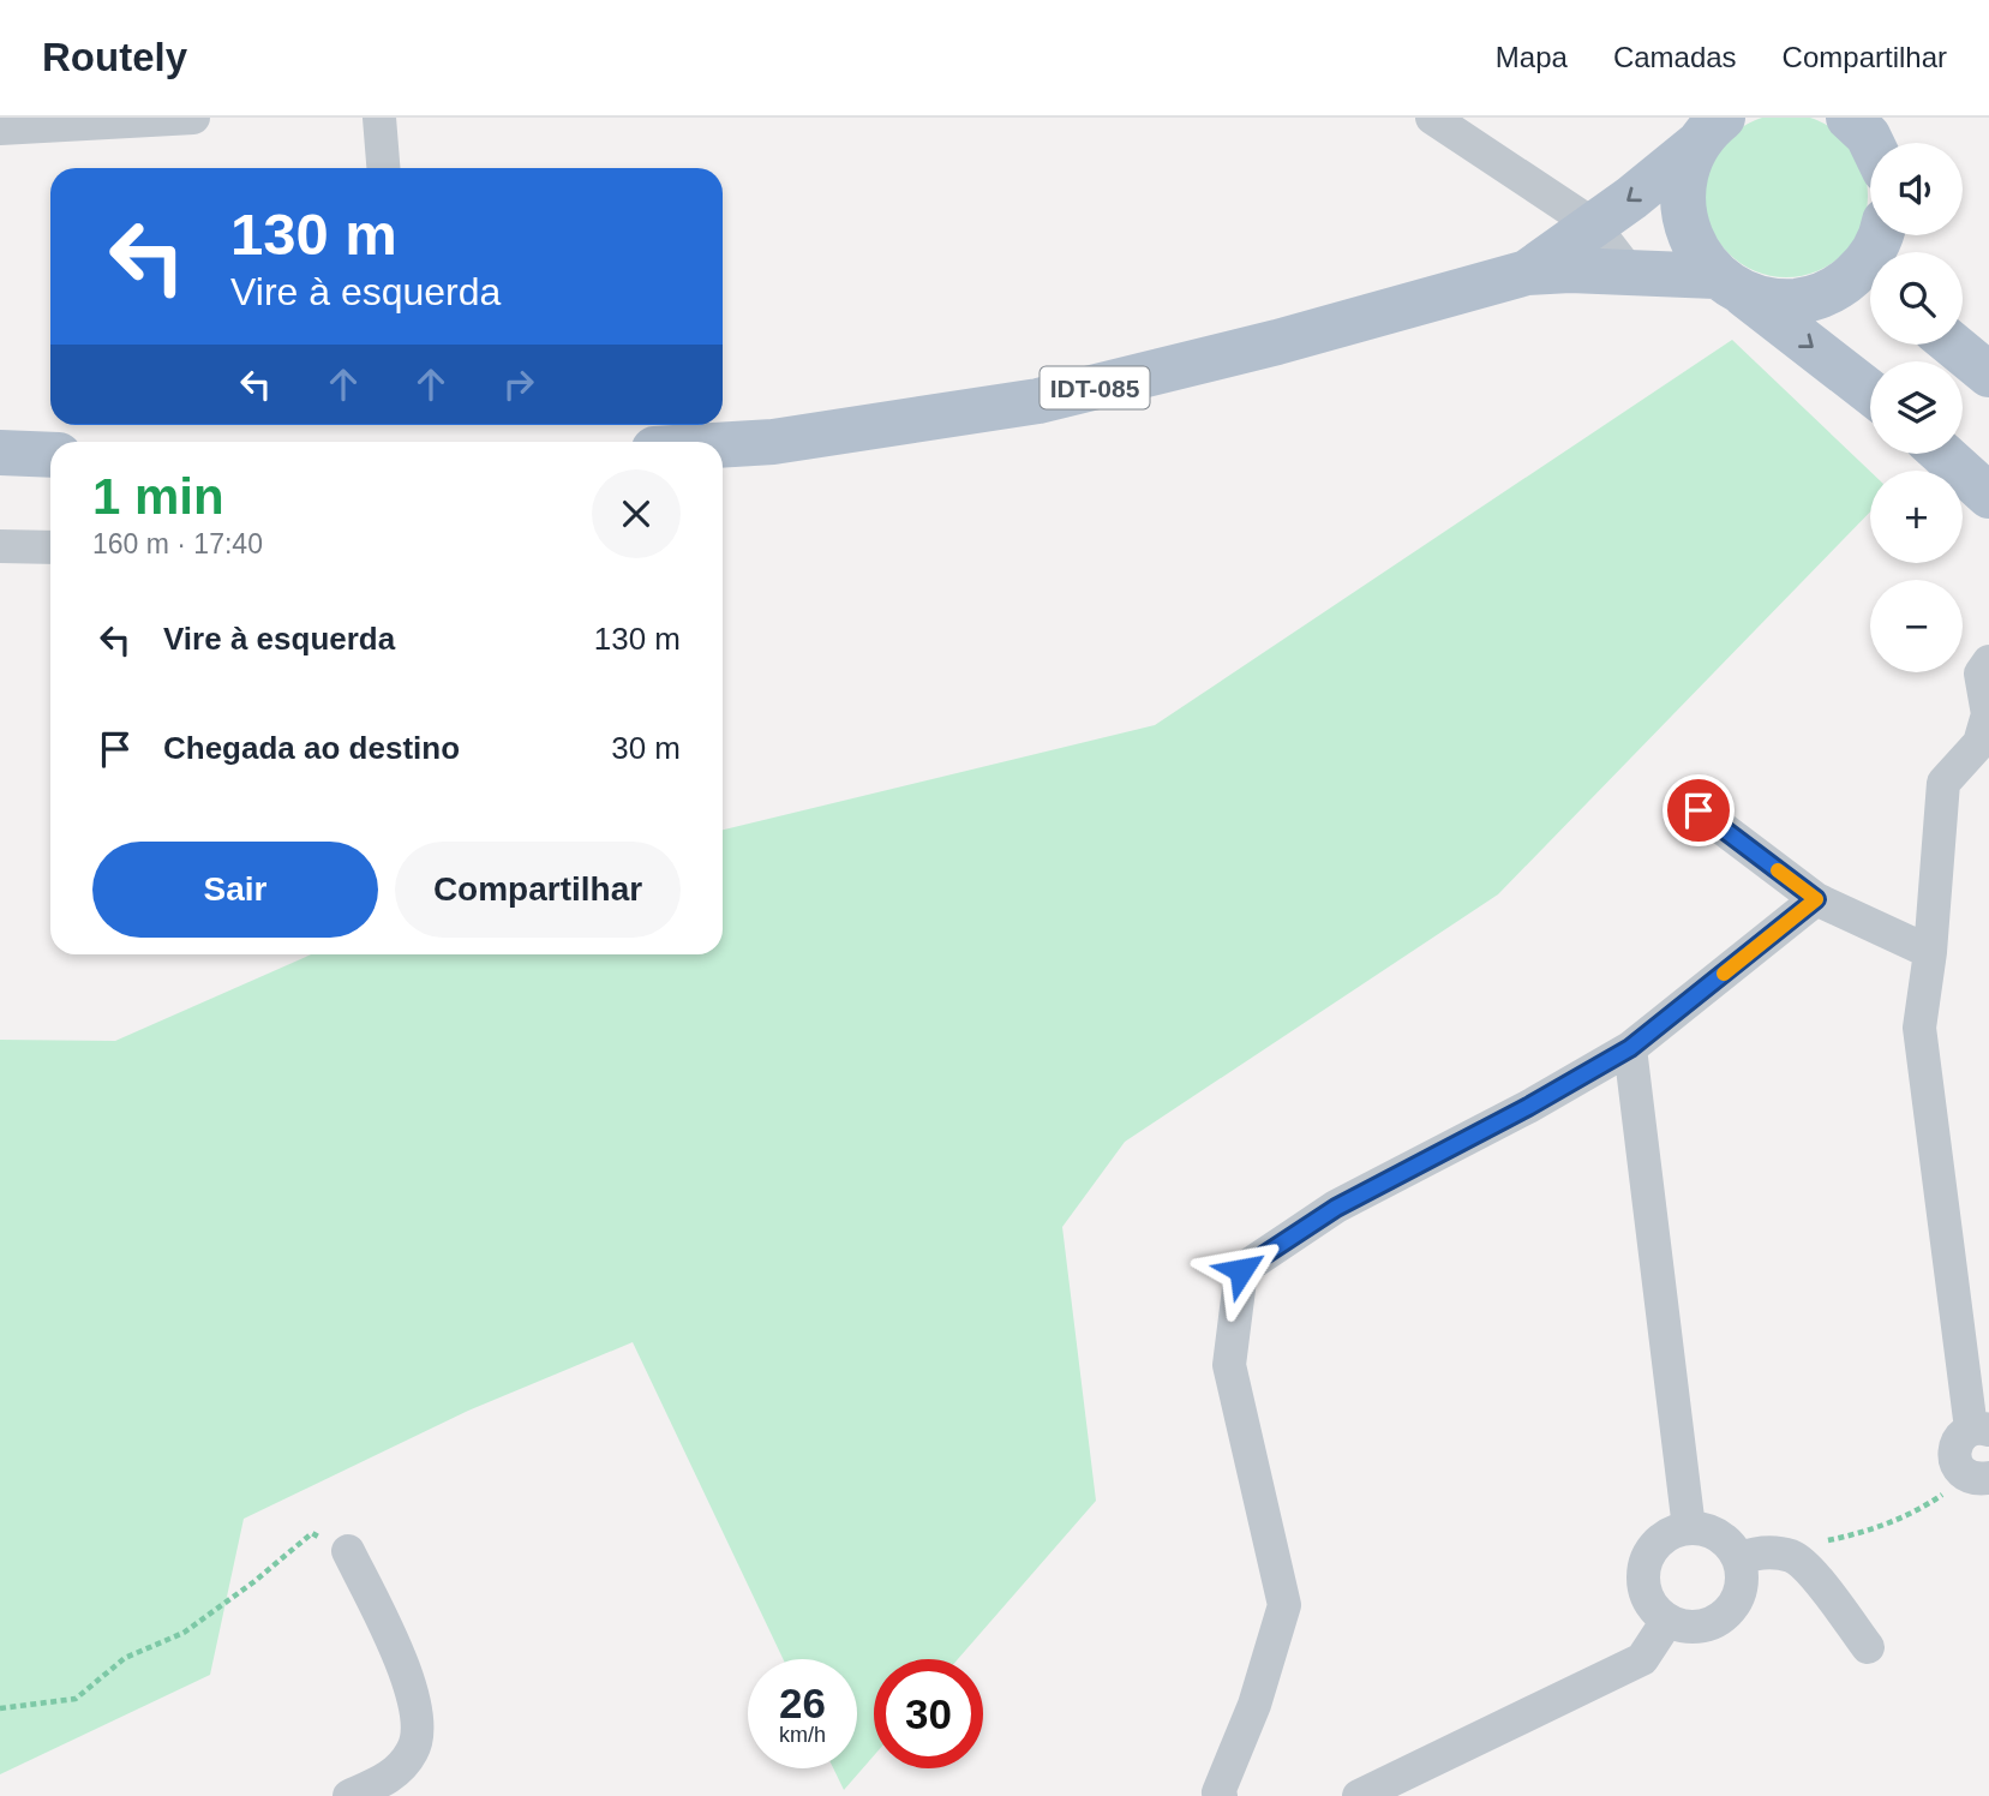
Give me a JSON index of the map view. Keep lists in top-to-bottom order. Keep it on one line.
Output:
{"streets":{"main road":["IDT-085"]},"page":{"header":"Routely","nav":["Mapa","Camadas","Compartilhar"],"map_buttons":["+","−"],"turn":["130 m","Vire à esquerda"],"heading":["1 min","160 m · 17:40"],"list":[{"name":"Vire à esquerda","value":"130 m"},{"name":"Chegada ao destino","value":"30 m"}],"buttons":["Sair","Compartilhar"],"speed":"26 km/h","limit":"30"}}
